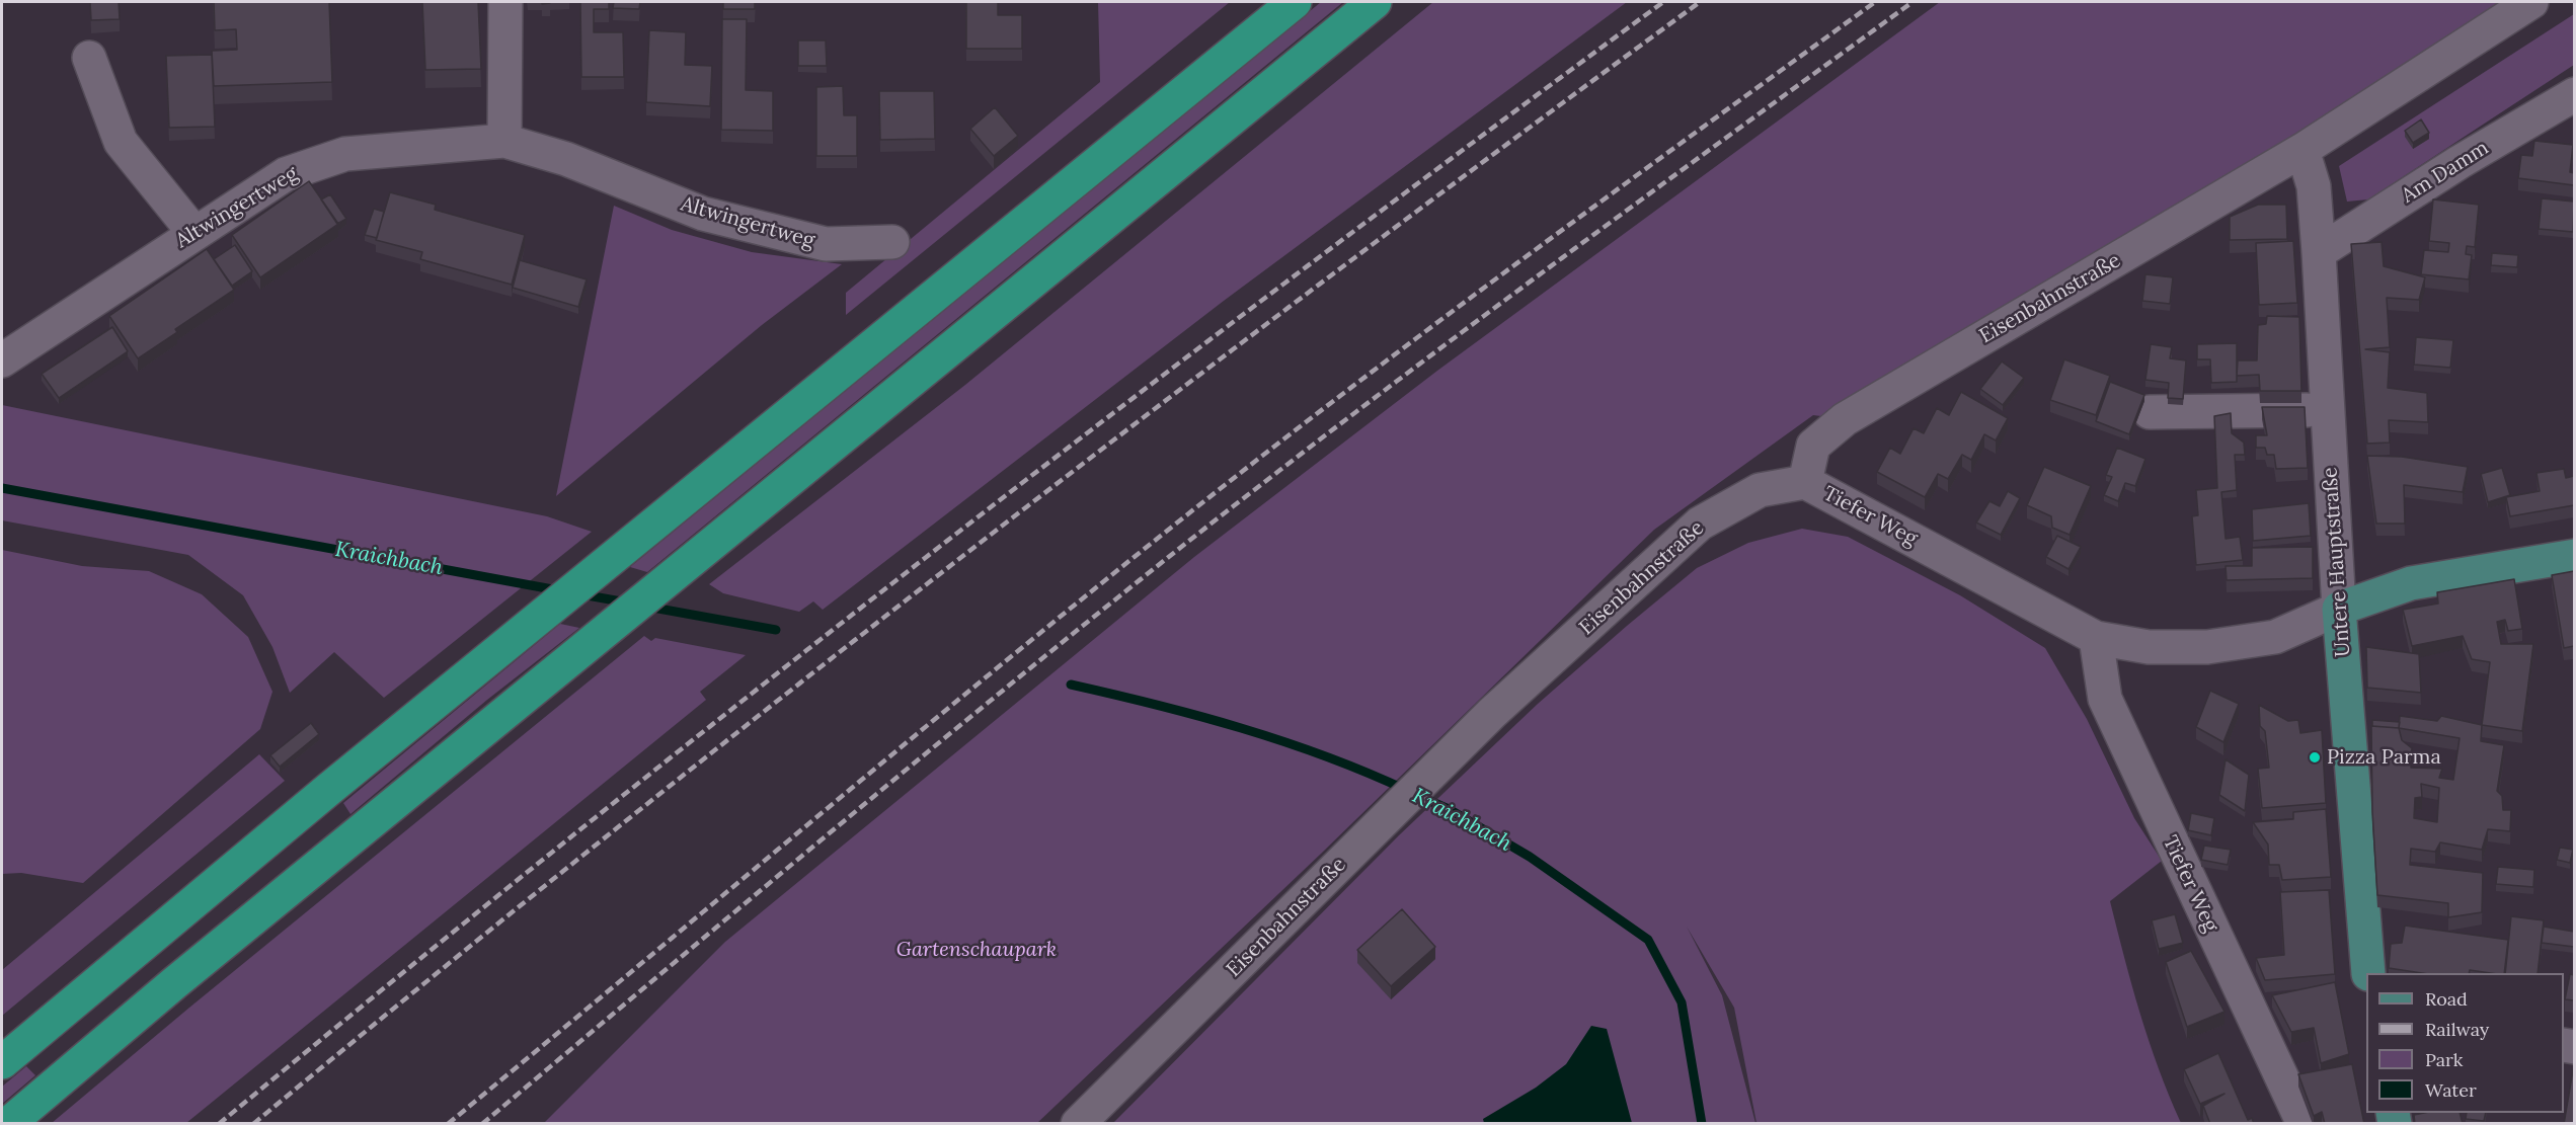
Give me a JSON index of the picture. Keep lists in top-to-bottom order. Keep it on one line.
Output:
{"streets":{"main road":["Untere Hauptstraße"],"street":["Am Damm","Altwingertweg","Eisenbahnstraße","Tiefer Weg"]},"crossings":[["Am Damm","Untere Hauptstraße"],["Eisenbahnstraße","Tiefer Weg"],["Eisenbahnstraße","Untere Hauptstraße"],["Tiefer Weg","Untere Hauptstraße"]],"water":["Kraichbach"],"parks":["Gartenschaupark"],"places":["Pizza Parma"],"legend":["Road","Railway","Park","Water"]}
